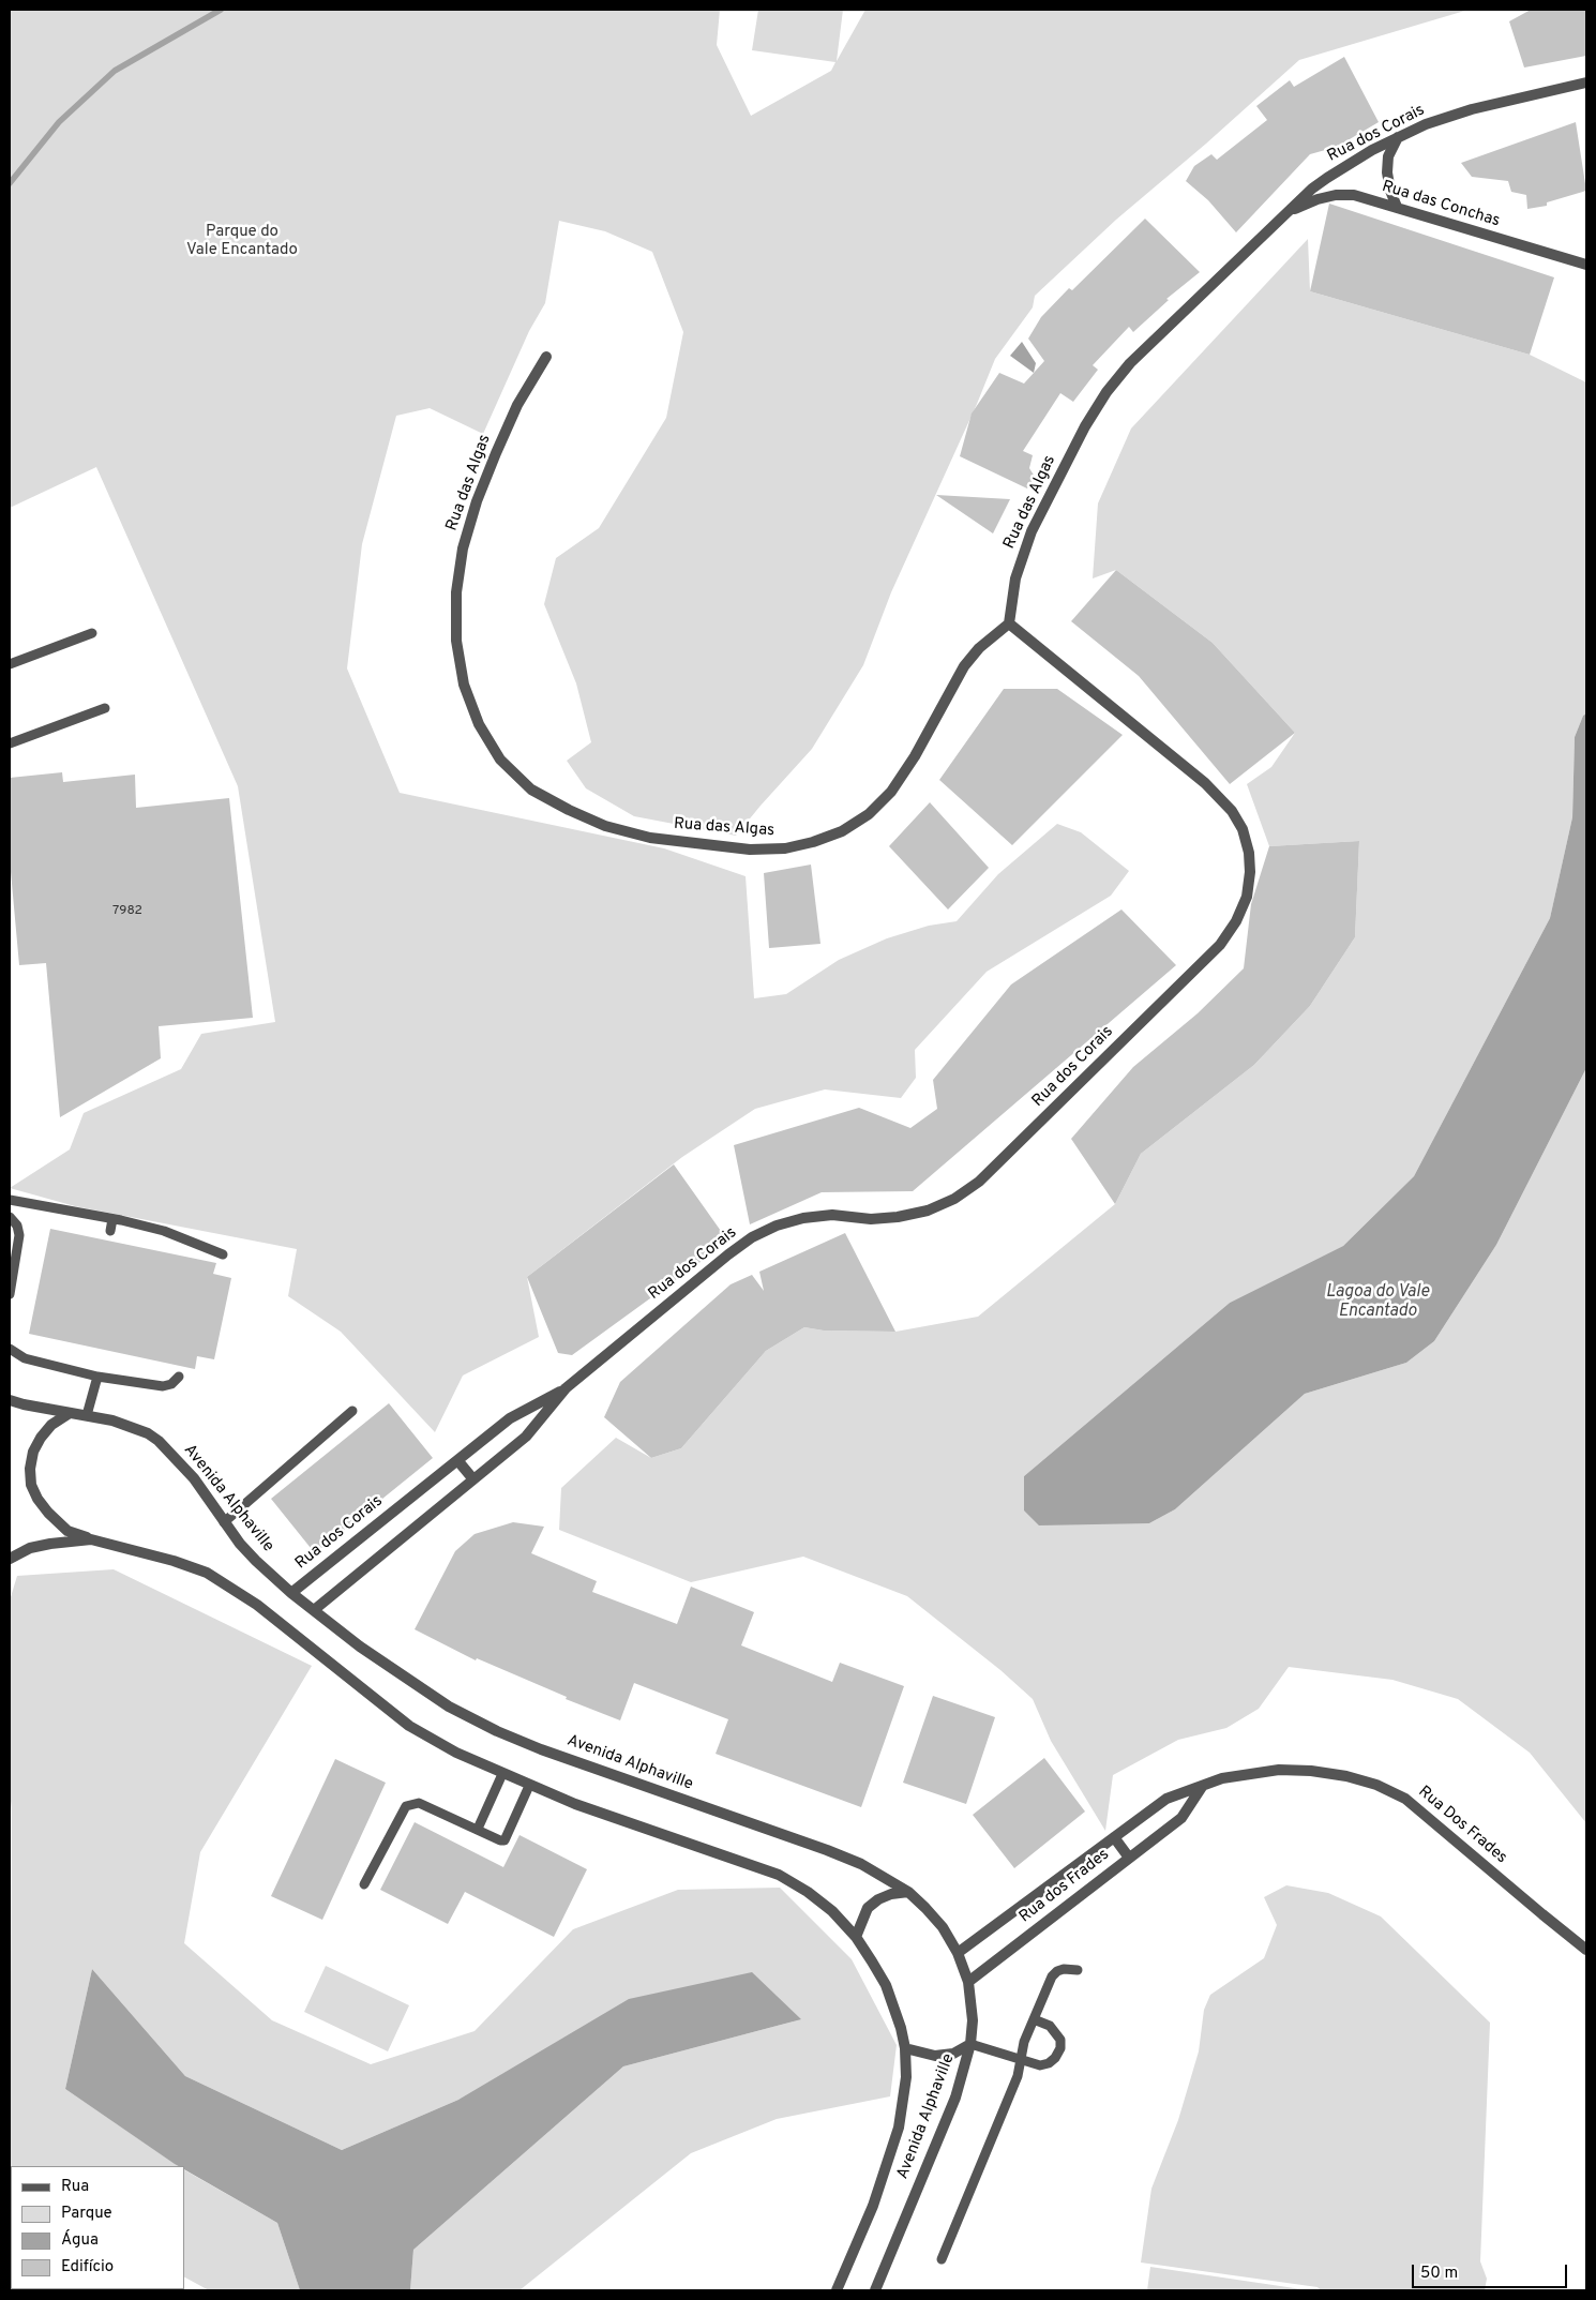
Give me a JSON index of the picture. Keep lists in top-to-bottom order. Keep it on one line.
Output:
{"streets":{"street":["Rua dos Corais","Rua das Conchas","Rua das Algas","Avenida Alphaville","Rua Dos Frades","Rua dos Frades"]},"crossings":[["Rua dos Corais","Rua das Conchas"],["Rua dos Corais","Rua das Algas"],["Rua dos Corais","Avenida Alphaville"],["Rua das Conchas","Rua das Algas"],["Avenida Alphaville","Rua dos Frades"],["Rua Dos Frades","Rua dos Frades"]],"water":["Lagoa do Vale Encantado"],"parks":["Parque do Vale Encantado"],"house_numbers":["7982"],"legend":["Rua","Parque","Água","Edifício"],"scale_bar":"50 m"}
